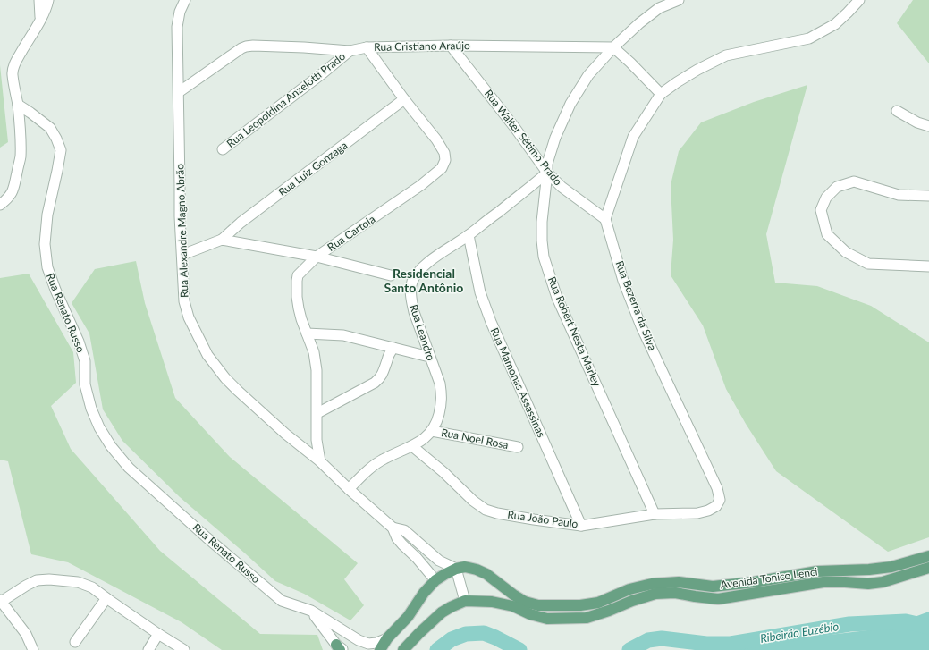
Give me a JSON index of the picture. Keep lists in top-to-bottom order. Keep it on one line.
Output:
{"streets":{"main road":["Avenida Tonico Lenci"],"street":["Rua Cristiano Araújo","Rua Leopoldina Anzelotti Prado","Rua Walter Sétimo Prado","Rua Luiz Gonzaga","Rua Alexandre Magno Abrão","Rua Cartola","Rua Bezerra da Silva","Rua Renato Russo","Rua Robert Nesta Marley","Rua Leandro","Rua Mamonas Assassinas","Rua Noel Rosa","Rua João Paulo"]},"crossings":[["Rua Cristiano Araújo","Rua Leopoldina Anzelotti Prado"],["Rua Cristiano Araújo","Rua Walter Sétimo Prado"],["Rua Cristiano Araújo","Rua Alexandre Magno Abrão"],["Rua Cristiano Araújo","Rua Cartola"],["Rua Cristiano Araújo","Rua Robert Nesta Marley"],["Rua Walter Sétimo Prado","Rua Bezerra da Silva"],["Rua Walter Sétimo Prado","Rua Robert Nesta Marley"],["Rua Walter Sétimo Prado","Rua Leandro"],["Rua Luiz Gonzaga","Rua Cartola"],["Rua Alexandre Magno Abrão","Rua Cartola"],["Rua Alexandre Magno Abrão","Rua Leandro"],["Rua Bezerra da Silva","Rua João Paulo"],["Rua Renato Russo","Avenida Tonico Lenci"],["Rua Robert Nesta Marley","Rua Leandro"],["Rua Robert Nesta Marley","Rua João Paulo"],["Rua Leandro","Rua Mamonas Assassinas"],["Rua Leandro","Rua Noel Rosa"],["Rua Leandro","Rua João Paulo"],["Rua Mamonas Assassinas","Rua João Paulo"]],"districts":["Residencial Santo Antônio"],"water":["Ribeirão Euzébio"]}
